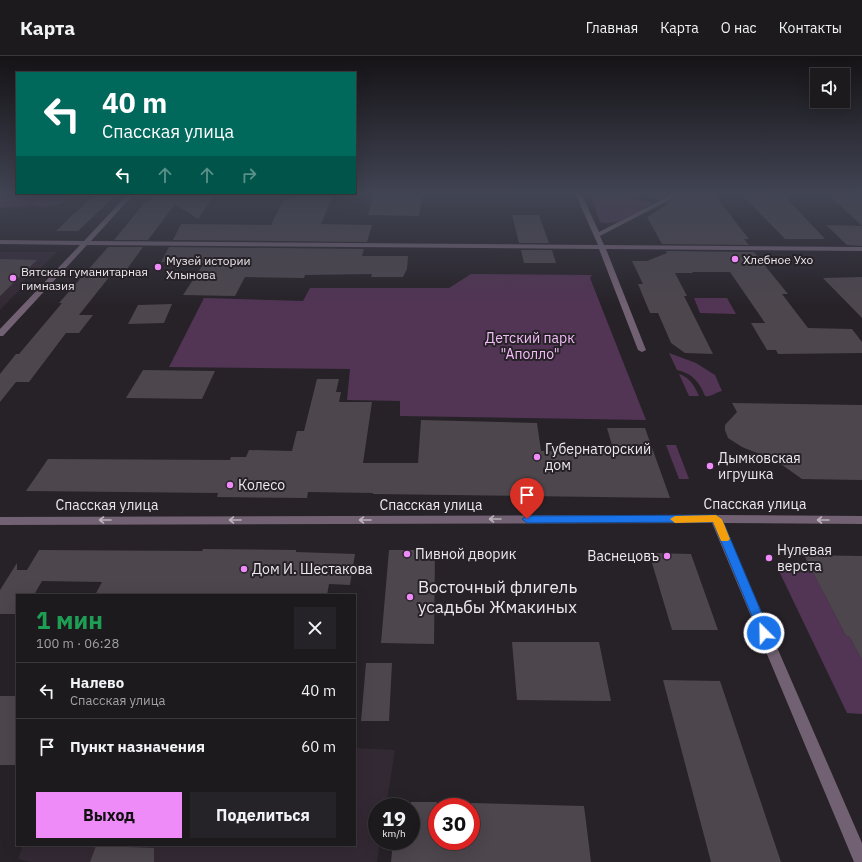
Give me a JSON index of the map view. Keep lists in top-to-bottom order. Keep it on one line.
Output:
{"streets":{"street":["Спасская улица"]},"one_way":["Спасская улица"],"parks":["Детский парк \"Аполло\""],"places":["Хлебное Ухо","Музей истории Хлынова","Вятская гуманитарная гимназия","Губернаторский дом","Дымковская игрушка","Колесо","Пивной дворик","Васнецовъ","Нулевая верста","Дом И. Шестакова","Восточный флигель усадьбы Жмакиных"],"page":{"header":"Карта","nav":["Главная","Карта","О нас","Контакты"],"turn":["40 m","Спасская улица"],"heading":["1 мин","100 m · 06:28"],"list":[{"name":"Налево","note":"Спасская улица","value":"40 m"},{"name":"Пункт назначения","value":"60 m"}],"buttons":["Выход","Поделиться"],"speed":"19 km/h","limit":"30"}}
